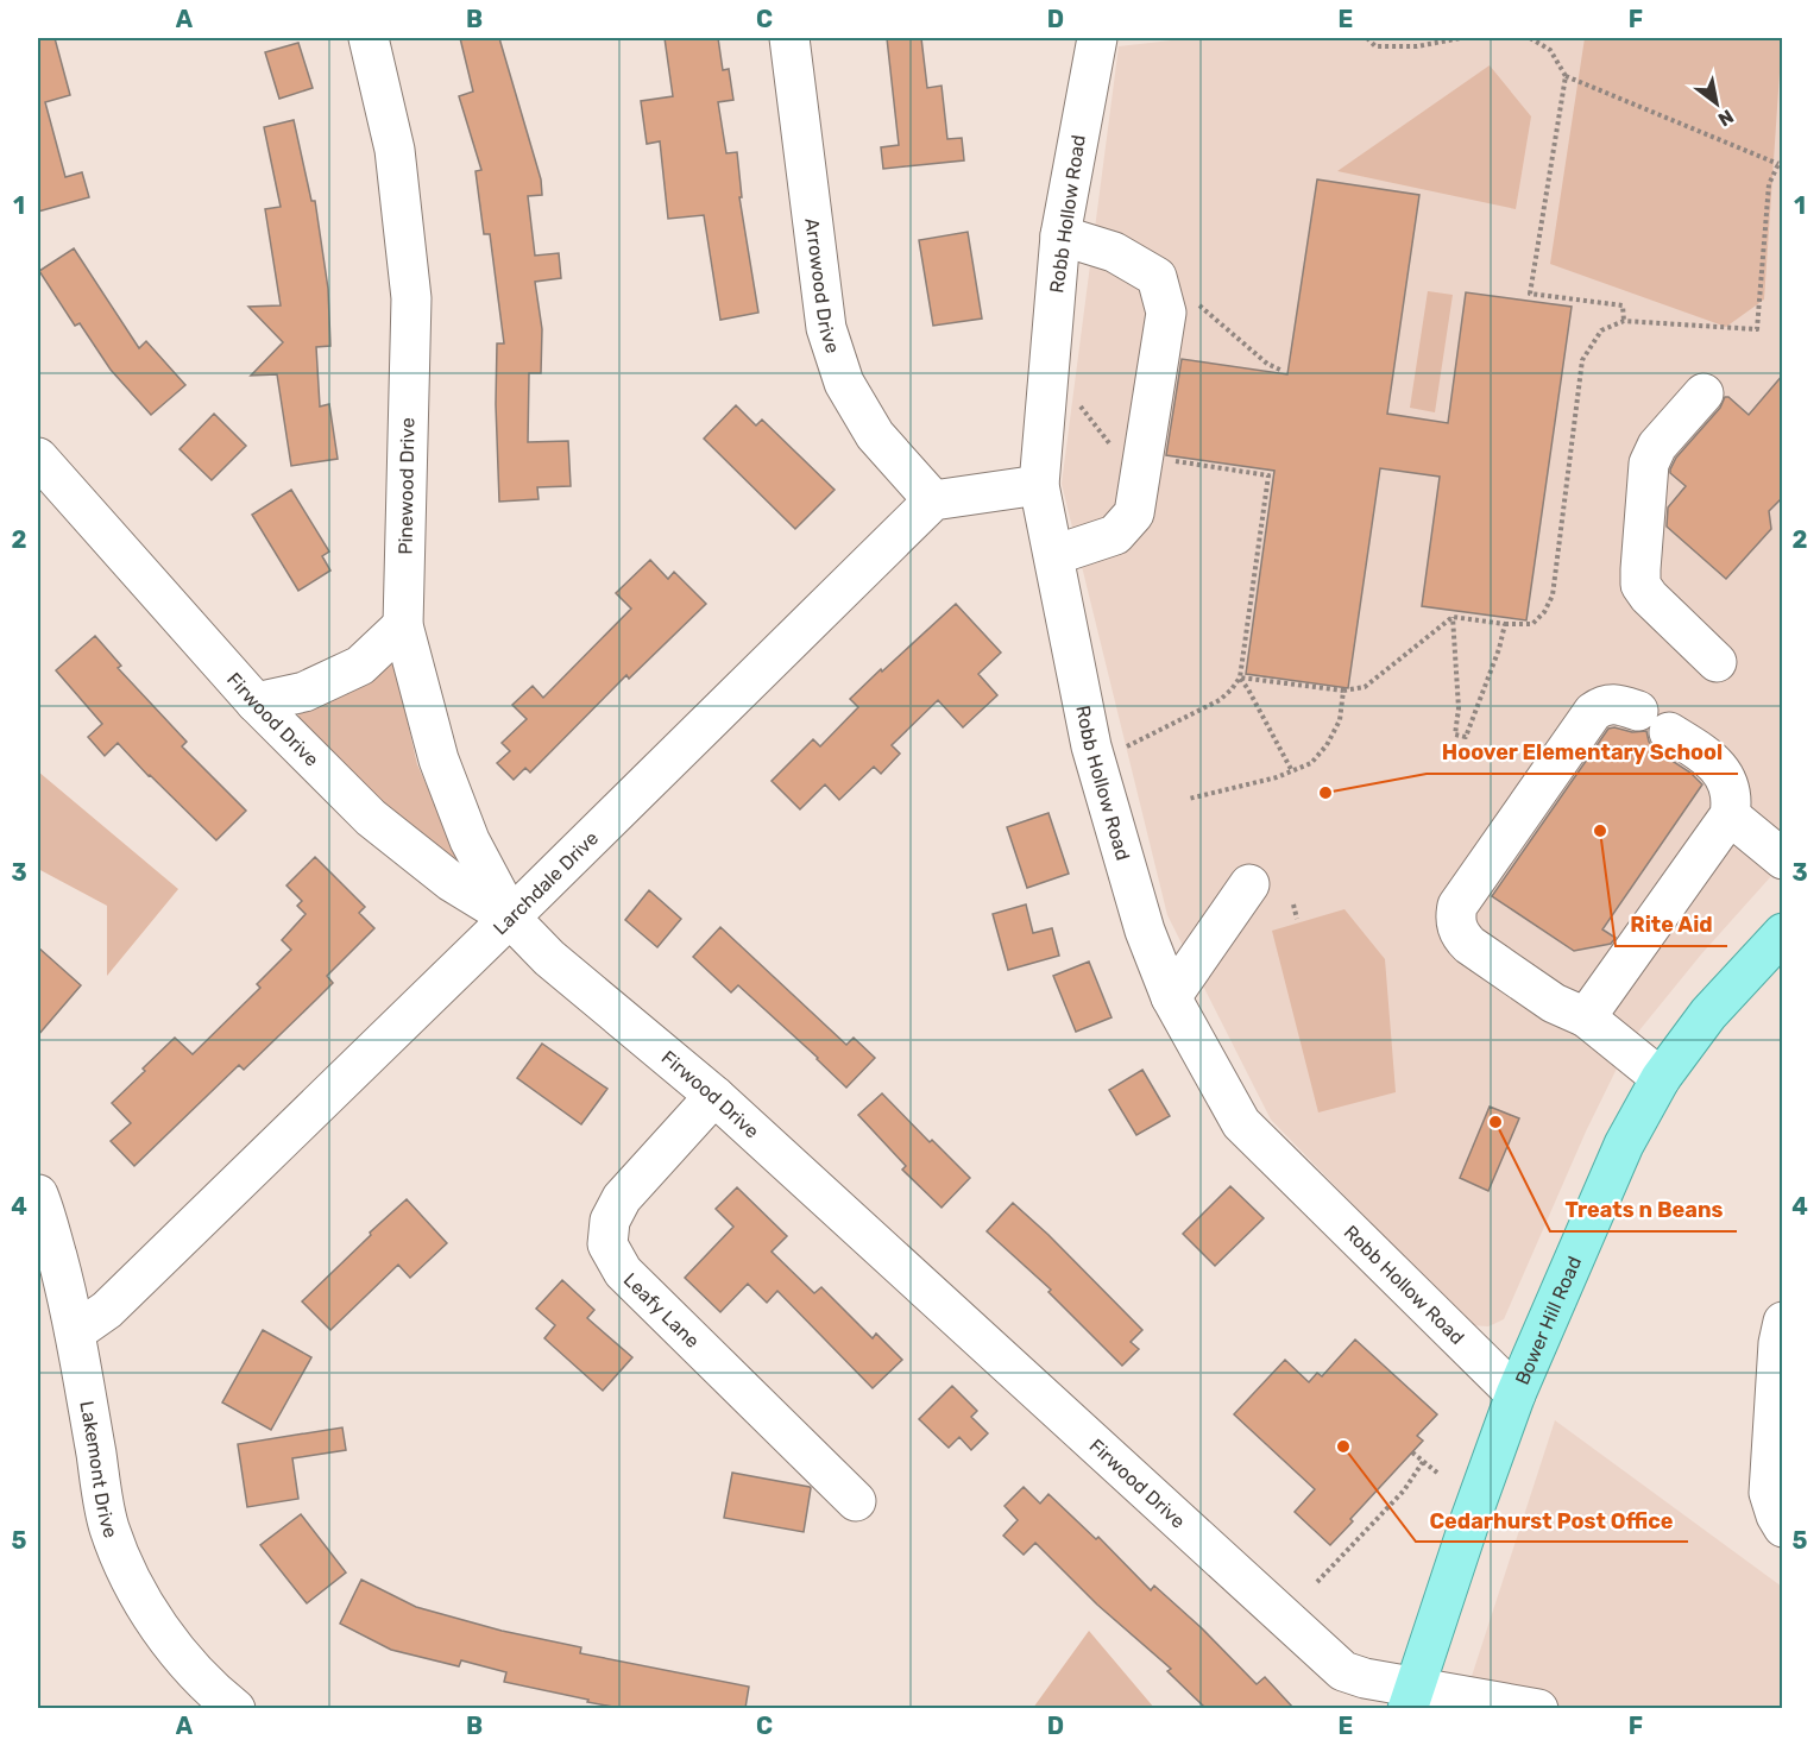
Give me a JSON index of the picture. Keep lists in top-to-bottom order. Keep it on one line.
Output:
{"streets":{"main road":["Bower Hill Road"],"street":["Robb Hollow Road","Arrowood Drive","Pinewood Drive","Firwood Drive","Larchdale Drive","Leafy Lane","Lakemont Drive"]},"crossings":[["Robb Hollow Road","Bower Hill Road"],["Arrowood Drive","Larchdale Drive"],["Pinewood Drive","Firwood Drive"],["Pinewood Drive","Larchdale Drive"],["Firwood Drive","Larchdale Drive"],["Firwood Drive","Leafy Lane"],["Firwood Drive","Bower Hill Road"],["Larchdale Drive","Lakemont Drive"]],"places":["Hoover Elementary School","Rite Aid","Treats n Beans","Cedarhurst Post Office"],"north":"bottom right","grid":{"columns":["A","B","C","D","E","F"],"rows":["1","2","3","4","5"]}}
